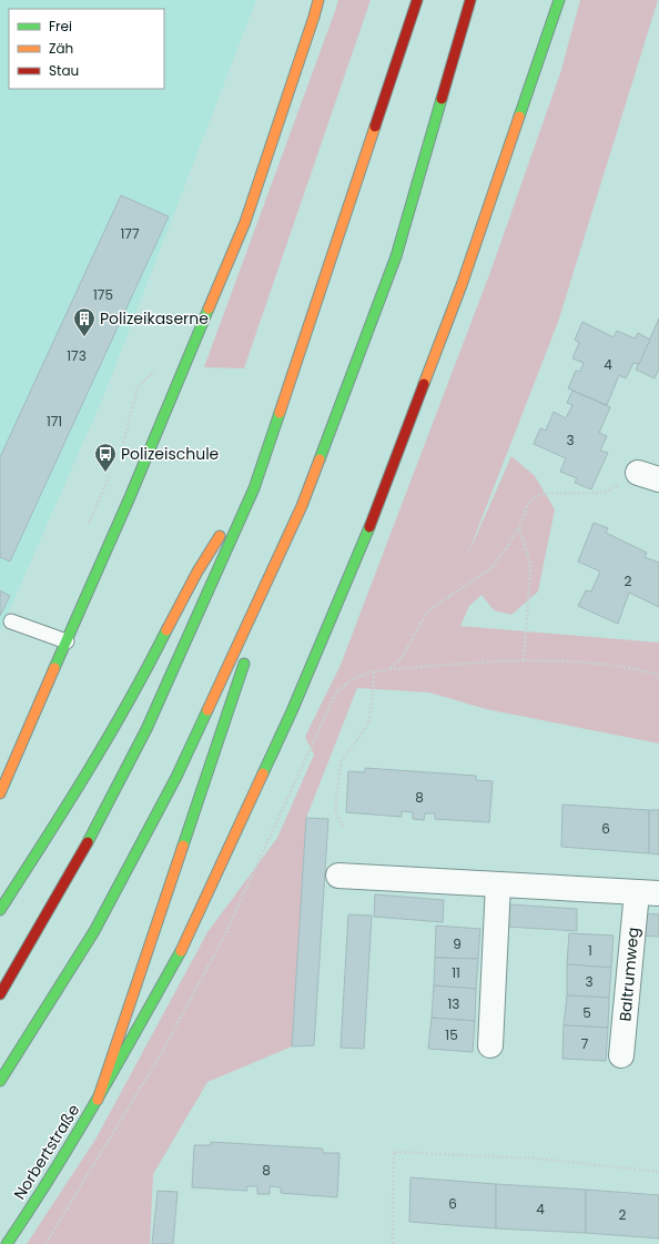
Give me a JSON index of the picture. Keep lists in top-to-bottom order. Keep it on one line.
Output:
{"streets":{"main road":["Norbertstraße"],"street":["Baltrumweg"]},"places":{"building":["Polizeikaserne"],"bus stop":["Polizeischule"]},"house_numbers":["177","175","173","4","171","3","2","8","6","9","1","11","3","13","5","15","7","8","6","4","2"],"legend":["Frei","Zäh","Stau"]}
